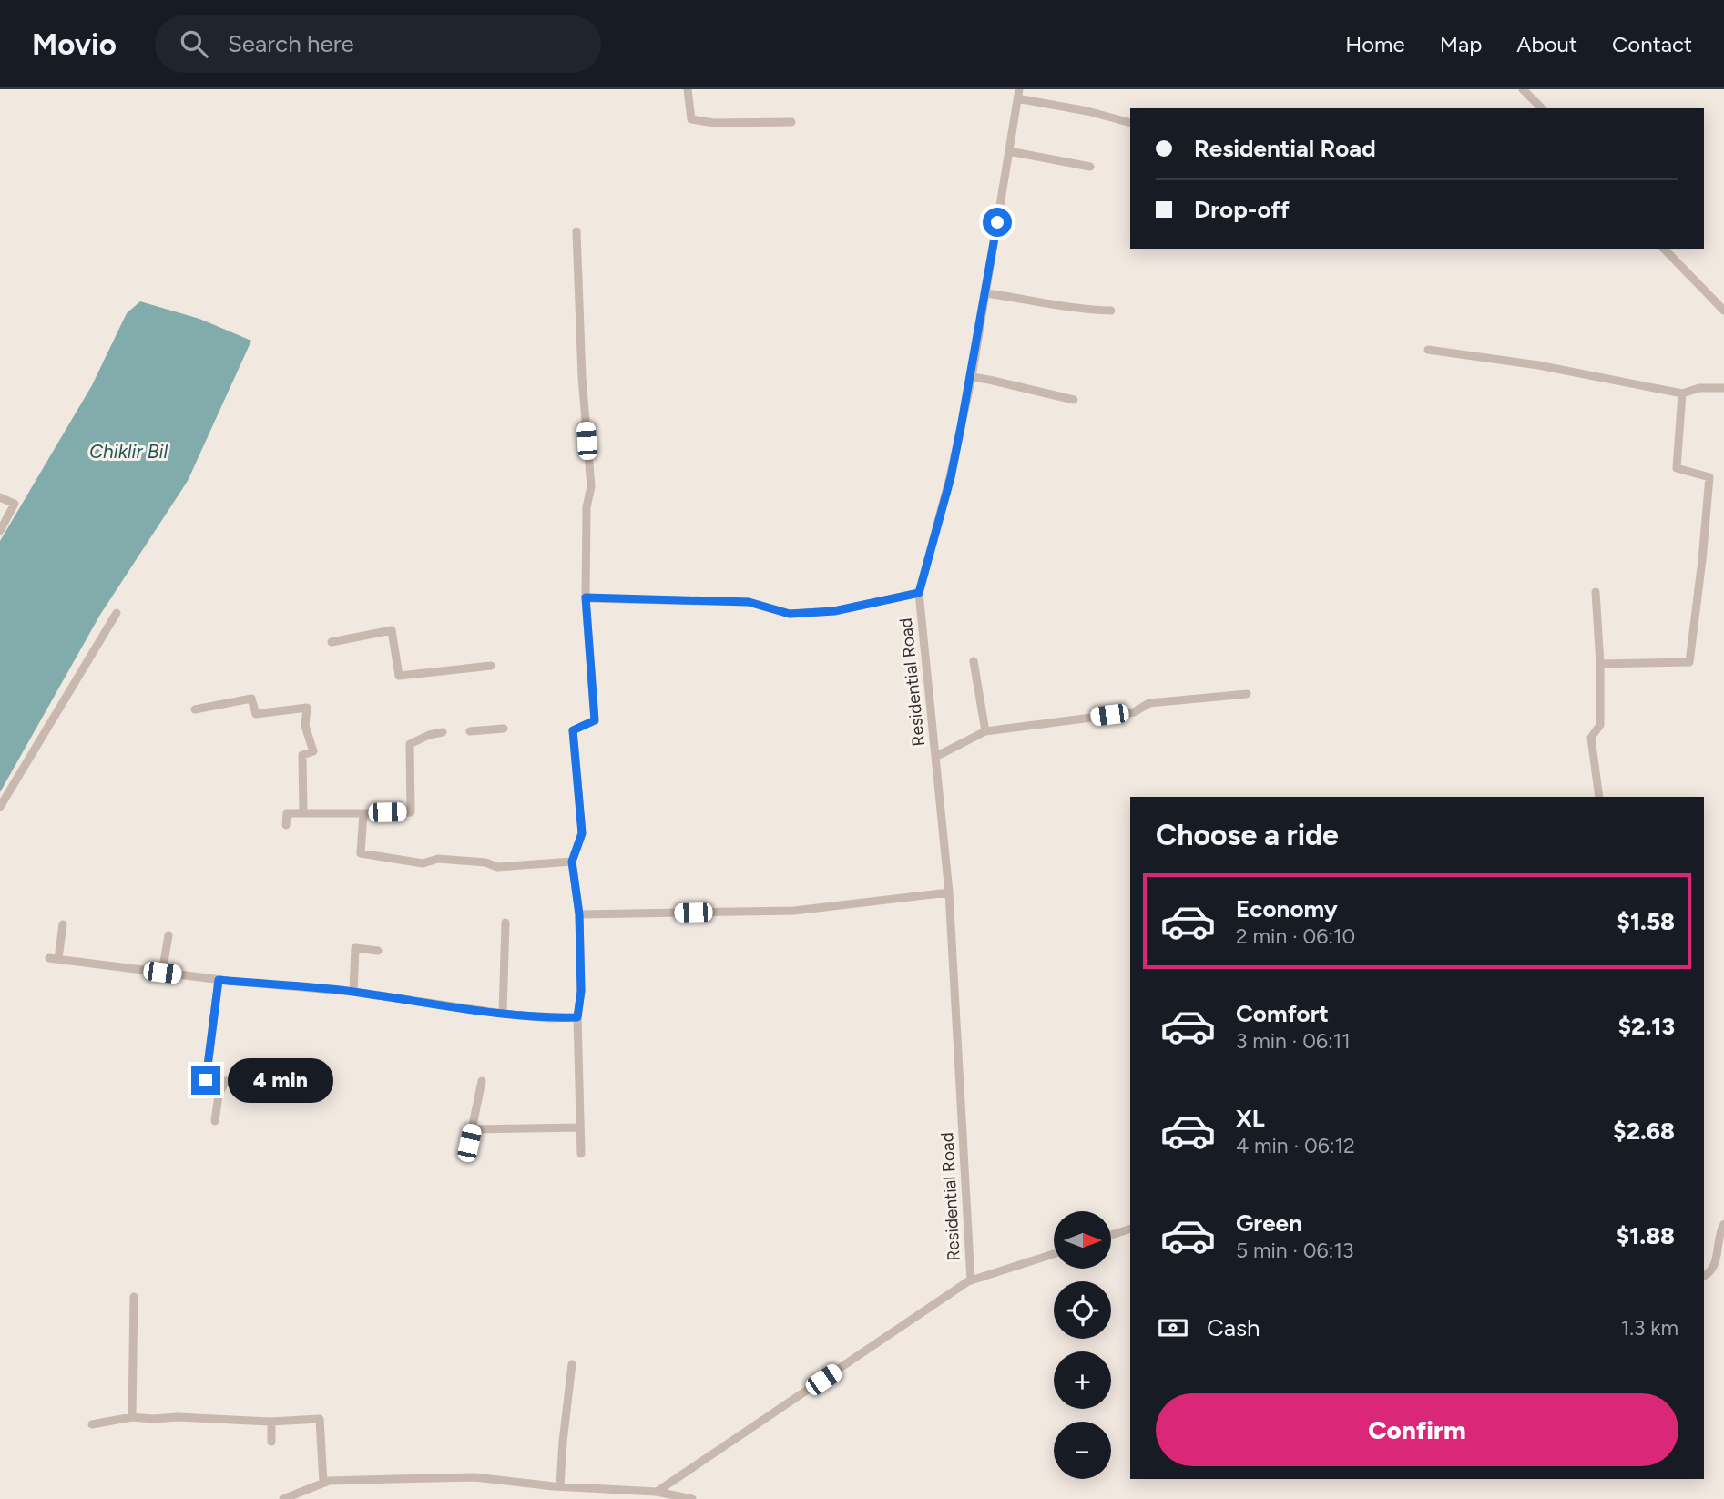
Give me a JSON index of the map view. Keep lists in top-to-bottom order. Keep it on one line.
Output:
{"streets":{"street":["Residential Road"]},"water":["Chiklir Bil"],"north":"right","page":{"header":"Movio","search":"Search here","nav":["Home","Map","About","Contact"],"banner":["Residential Road","Drop-off"],"heading":"Choose a ride","list":[{"name":"Economy","note":"2 min · 06:10","value":"$1.58"},{"name":"Comfort","note":"3 min · 06:11","value":"$2.13"},{"name":"XL","note":"4 min · 06:12","value":"$2.68"},{"name":"Green","note":"5 min · 06:13","value":"$1.88"}],"bubble":"4 min","map_buttons":["+","−"],"pay":["Cash","1.3 km"],"buttons":"Confirm"}}
